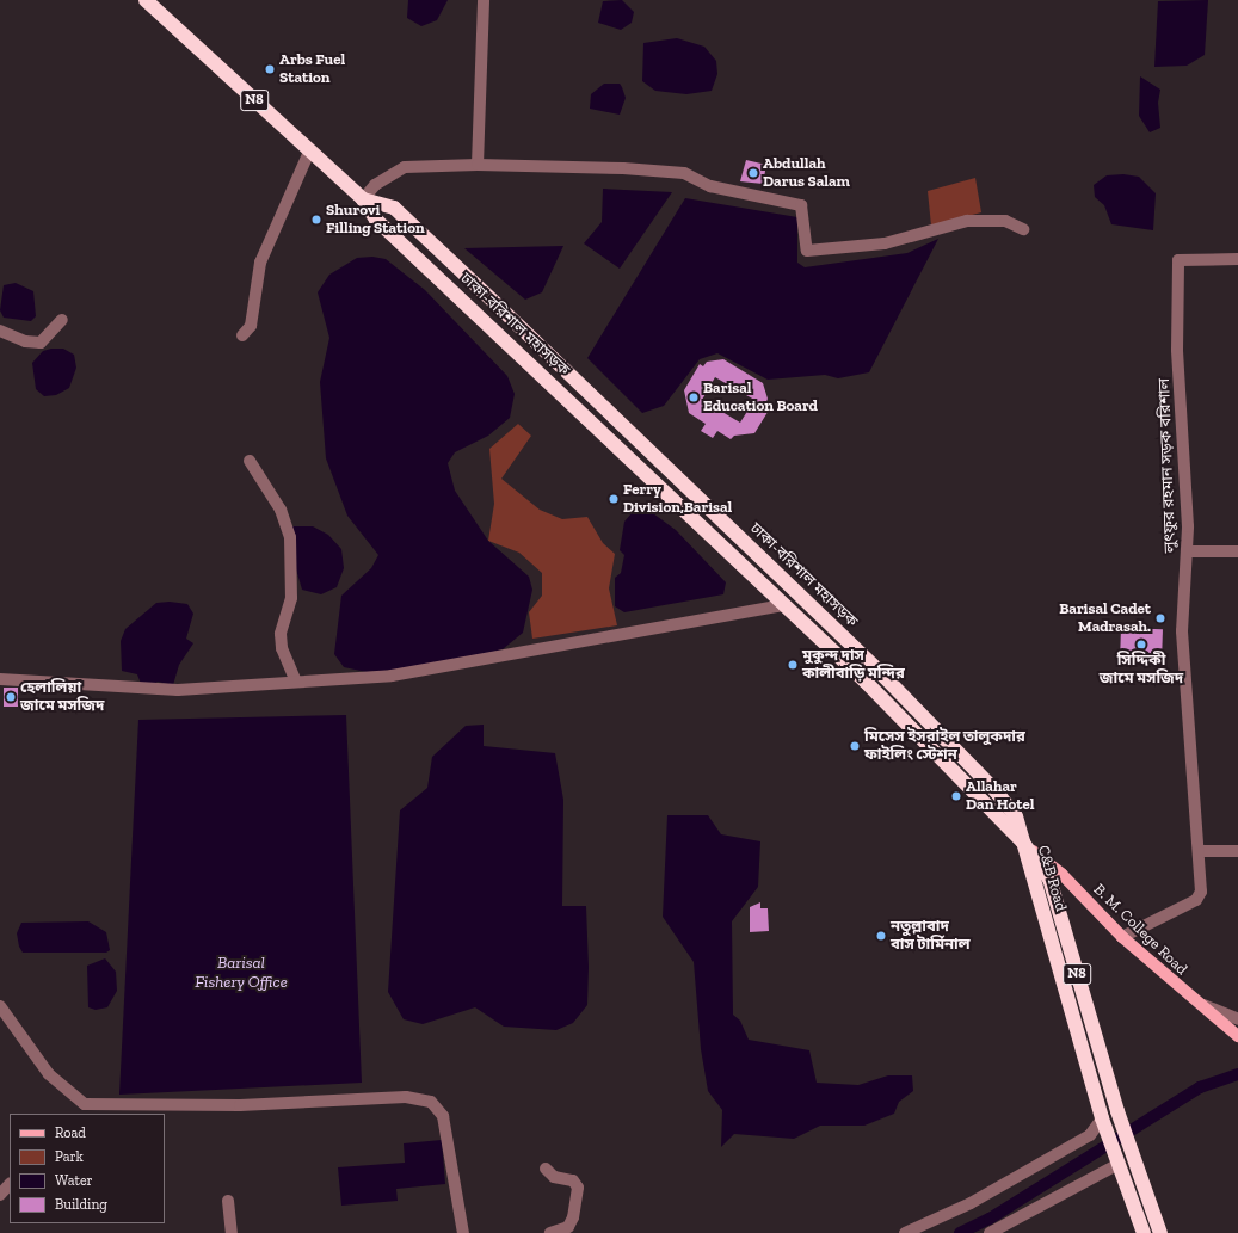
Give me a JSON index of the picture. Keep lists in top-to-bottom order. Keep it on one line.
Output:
{"streets":{"highway":["N8","ঢাকা-বরিশাল মহাসড়ক","C&B Road"],"main road":["B. M. College Road"],"street":["লুৎফুর রহমান সড়ক বরিশাল"]},"crossings":[["ঢাকা-বরিশাল মহাসড়ক","C&B Road"],["ঢাকা-বরিশাল মহাসড়ক","B. M. College Road"],["লুৎফুর রহমান সড়ক বরিশাল","B. M. College Road"],["C&B Road","B. M. College Road"]],"water":["Barisal Fishery Office"],"places":["Arbs Fuel Station","Abdullah Darus Salam","Shurovi Filling Station","Barisal Education Board","Ferry Division,Barisal","Barisal Cadet Madrasah.","সিদ্দিকী জামে মসজিদ","মুকুন্দ দাস কালীবাড়ি মন্দির","হেলালিয়া জামে মসজিদ","মিসেস ইসরাইল তালুকদার ফাইলিং স্টেশন","Allahar Dan Hotel","নতুল্লাবাদ বাস টার্মিনাল"],"legend":["Road","Park","Water","Building"]}
